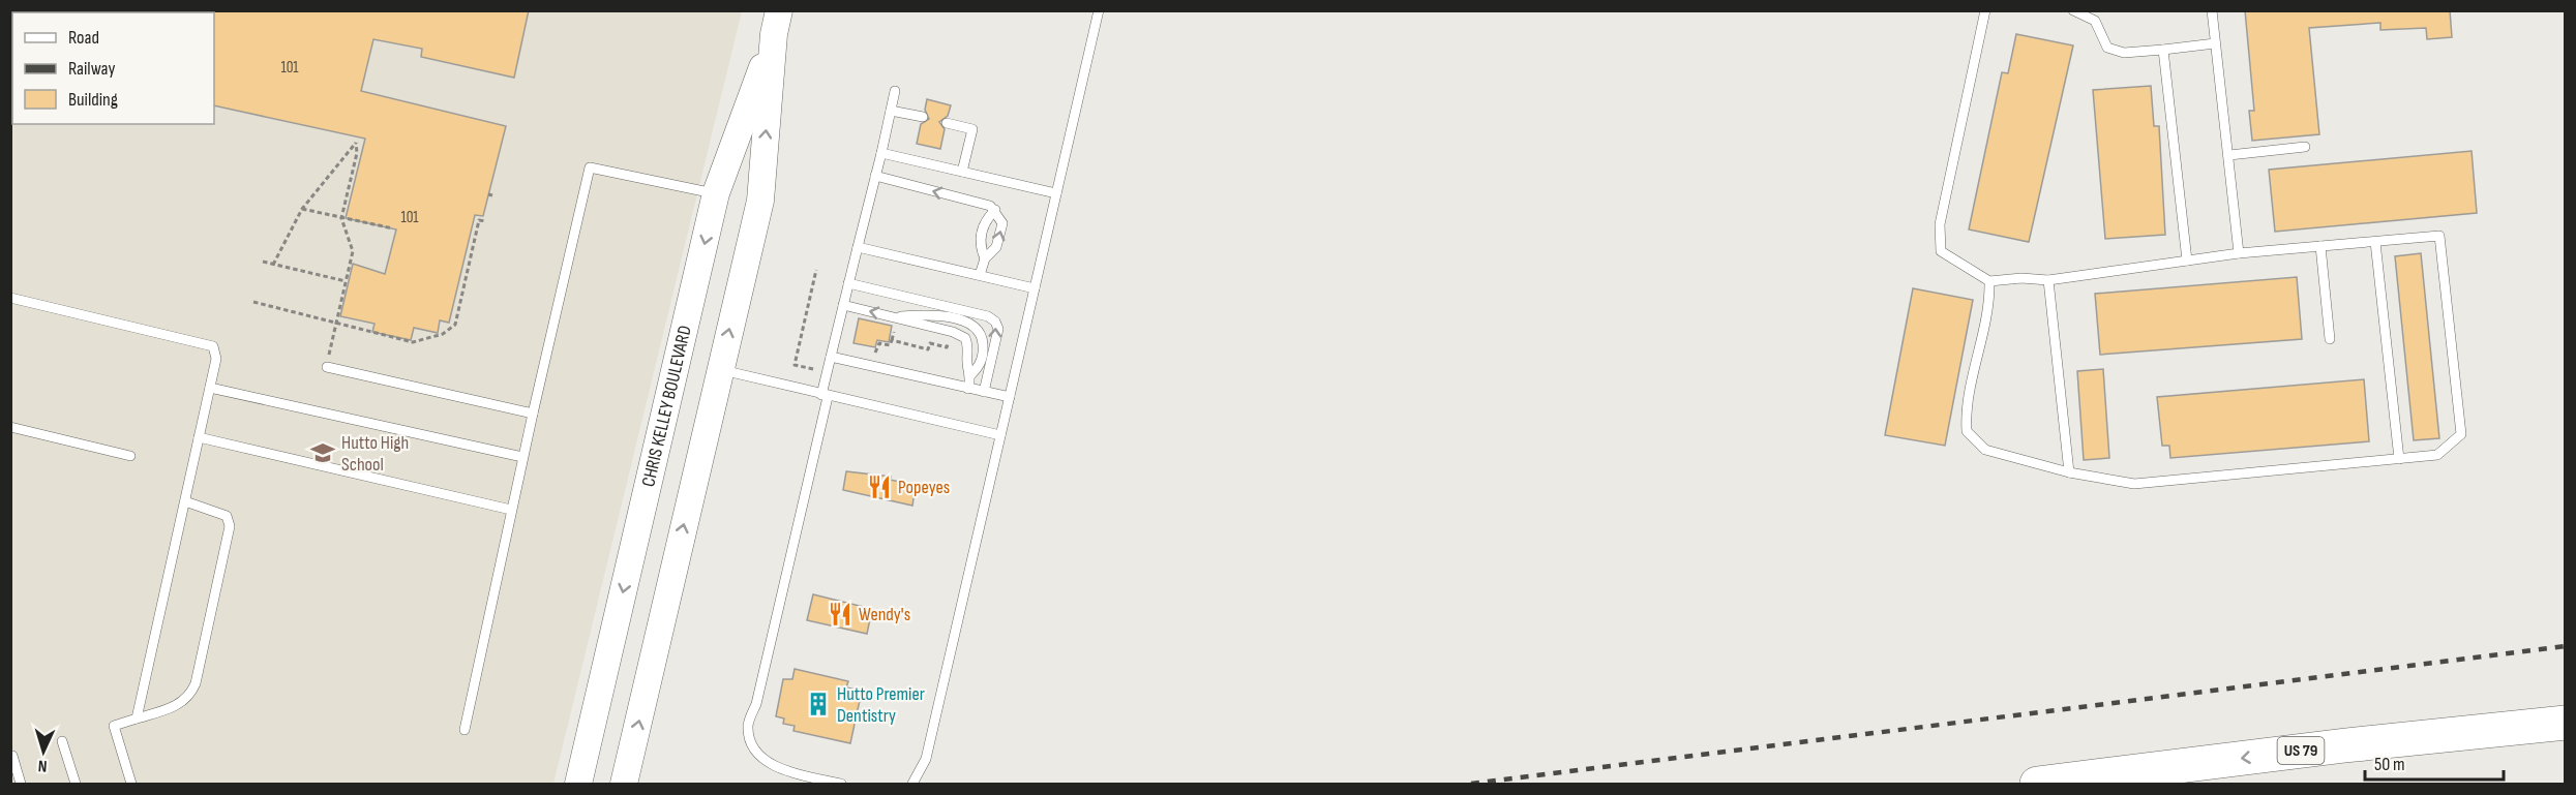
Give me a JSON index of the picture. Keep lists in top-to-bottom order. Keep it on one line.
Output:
{"streets":{"highway":["US 79"],"main road":["CHRIS KELLEY BOULEVARD"]},"places":{"school or university":["Hutto High School"],"restaurant":["Popeyes","Wendy's"],"building":["Hutto Premier Dentistry"]},"house_numbers":["101","101"],"legend":["Road","Railway","Building"],"scale_bar":"50 m","north":"bottom"}
